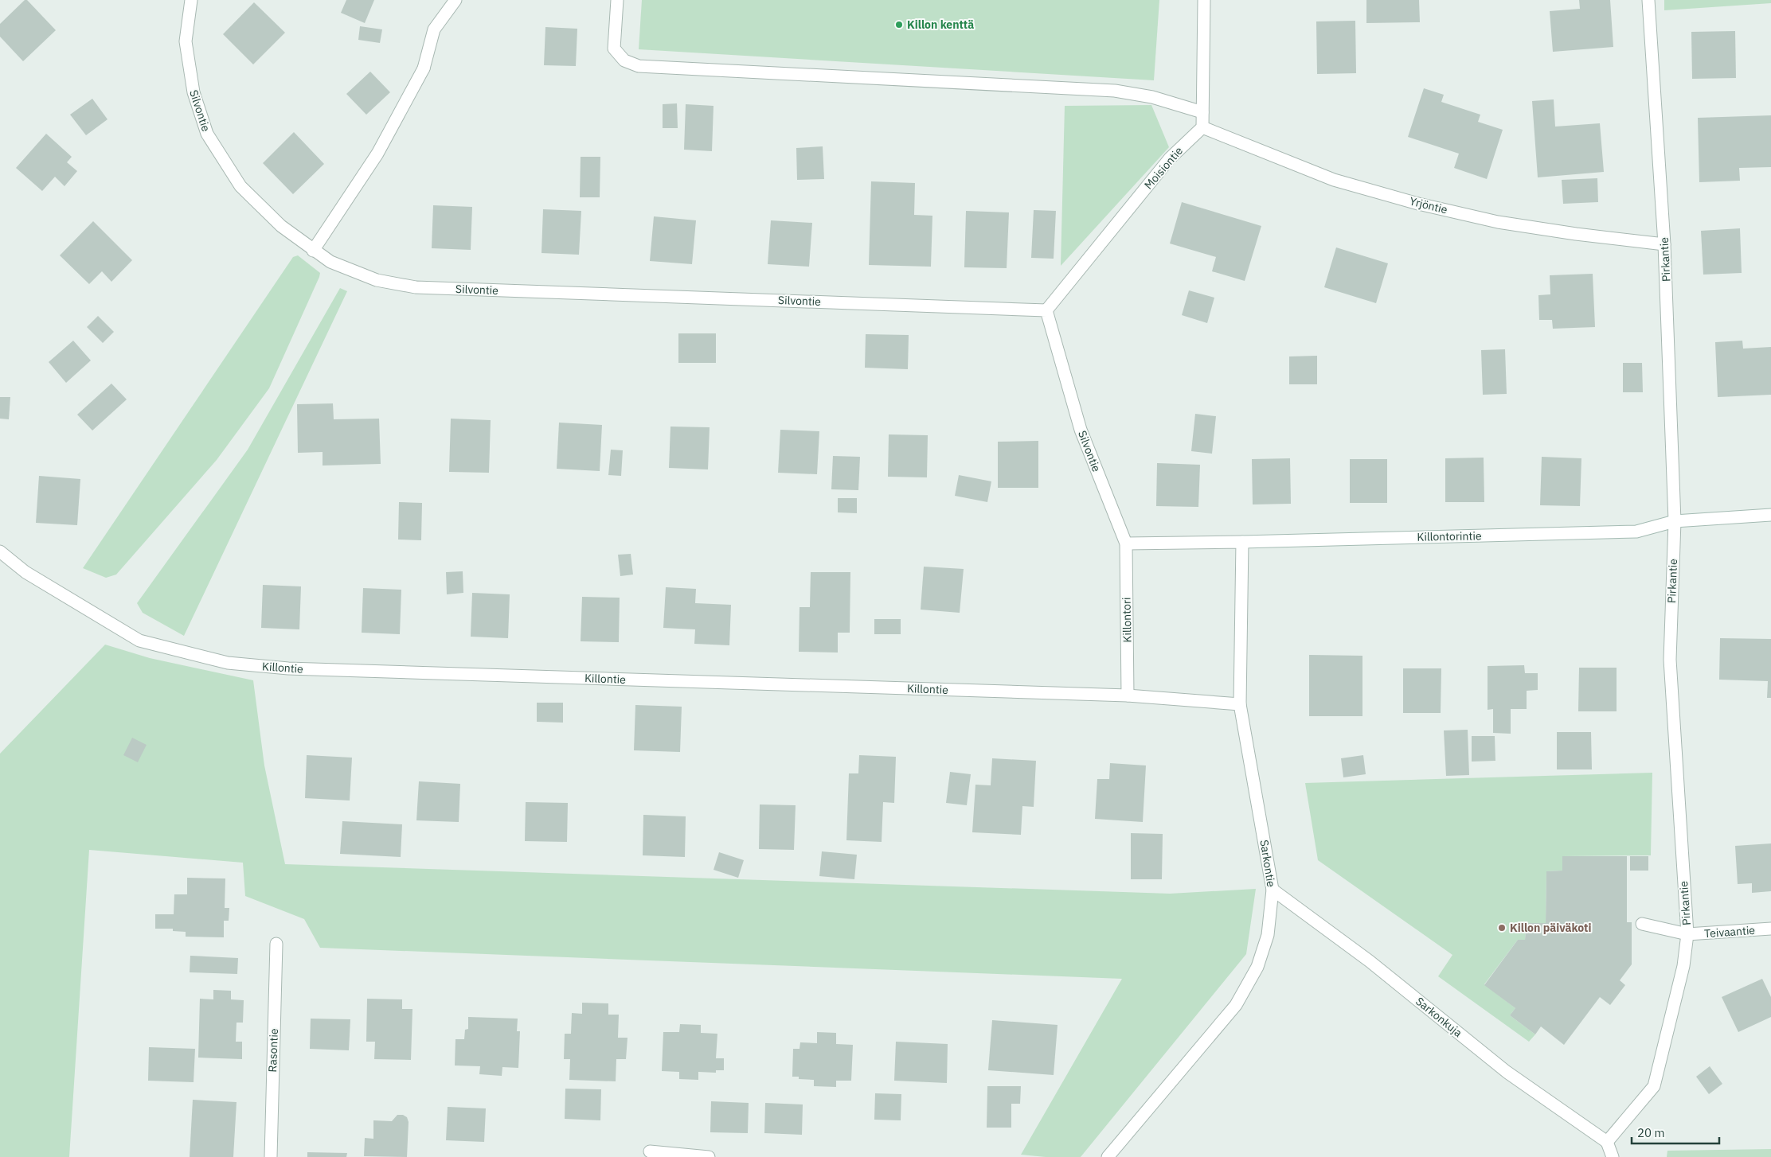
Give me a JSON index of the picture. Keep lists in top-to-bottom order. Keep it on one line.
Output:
{"streets":{"street":["Silvontie","Moisiontie","Yrjöntie","Pirkantie","Killontorintie","Killontori","Killontie","Sarkontie","Teivaantie","Sarkonkuja","Rasontie"]},"crossings":[["Silvontie","Moisiontie"],["Silvontie","Killontorintie"],["Silvontie","Killontori"],["Moisiontie","Yrjöntie"],["Yrjöntie","Pirkantie"],["Pirkantie","Killontorintie"],["Pirkantie","Teivaantie"],["Pirkantie","Sarkonkuja"],["Killontorintie","Killontori"],["Killontorintie","Sarkontie"],["Killontori","Killontie"],["Killontie","Sarkontie"],["Sarkontie","Sarkonkuja"]],"places":["Killon kenttä","Killon päiväkoti"],"scale_bar":"20 m"}
